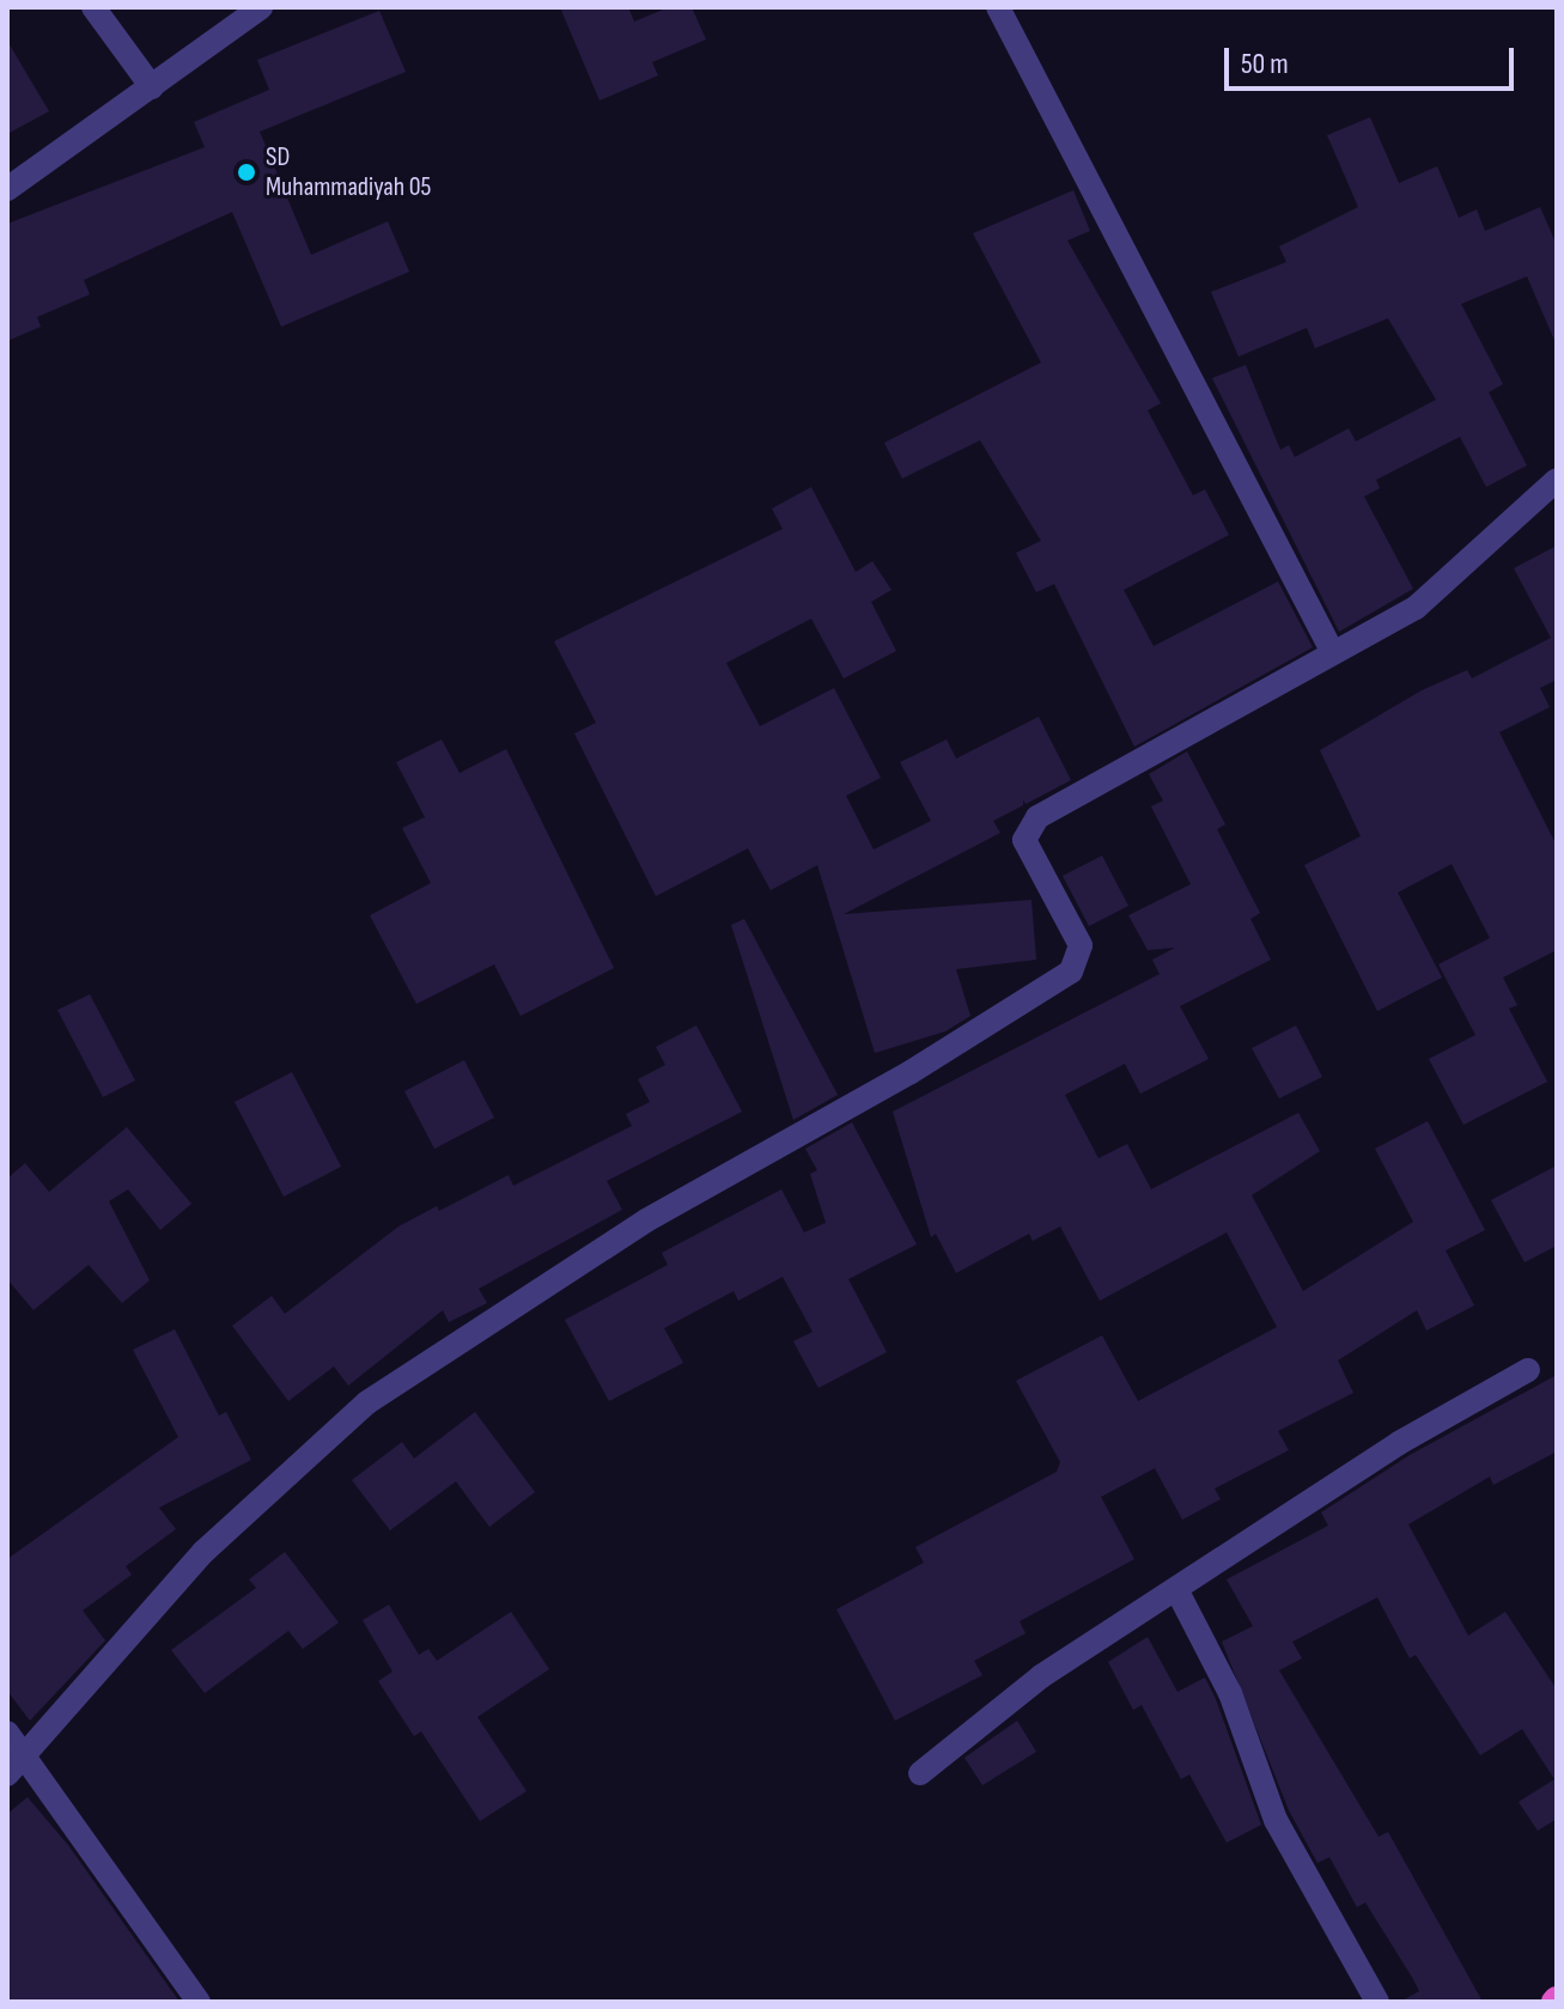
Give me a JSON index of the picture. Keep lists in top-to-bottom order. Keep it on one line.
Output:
{"places":["SD Muhammadiyah 05"],"scale_bar":"50 m"}
